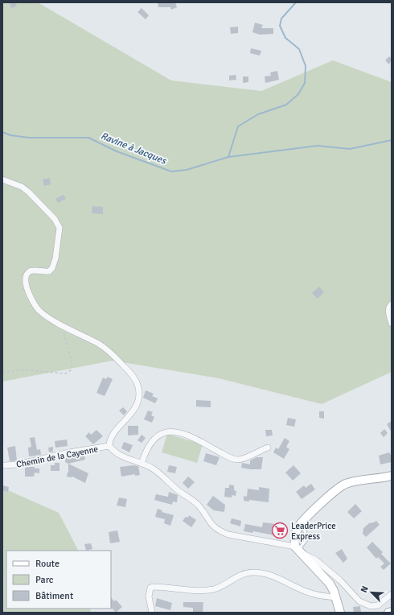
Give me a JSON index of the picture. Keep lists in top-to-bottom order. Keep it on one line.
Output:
{"streets":{"street":["Chemin de la Cayenne"]},"water":["Ravine à Jacques"],"places":{"supermarket":["LeaderPrice Express"]},"legend":["Route","Parc","Bâtiment"],"north":"top left"}
